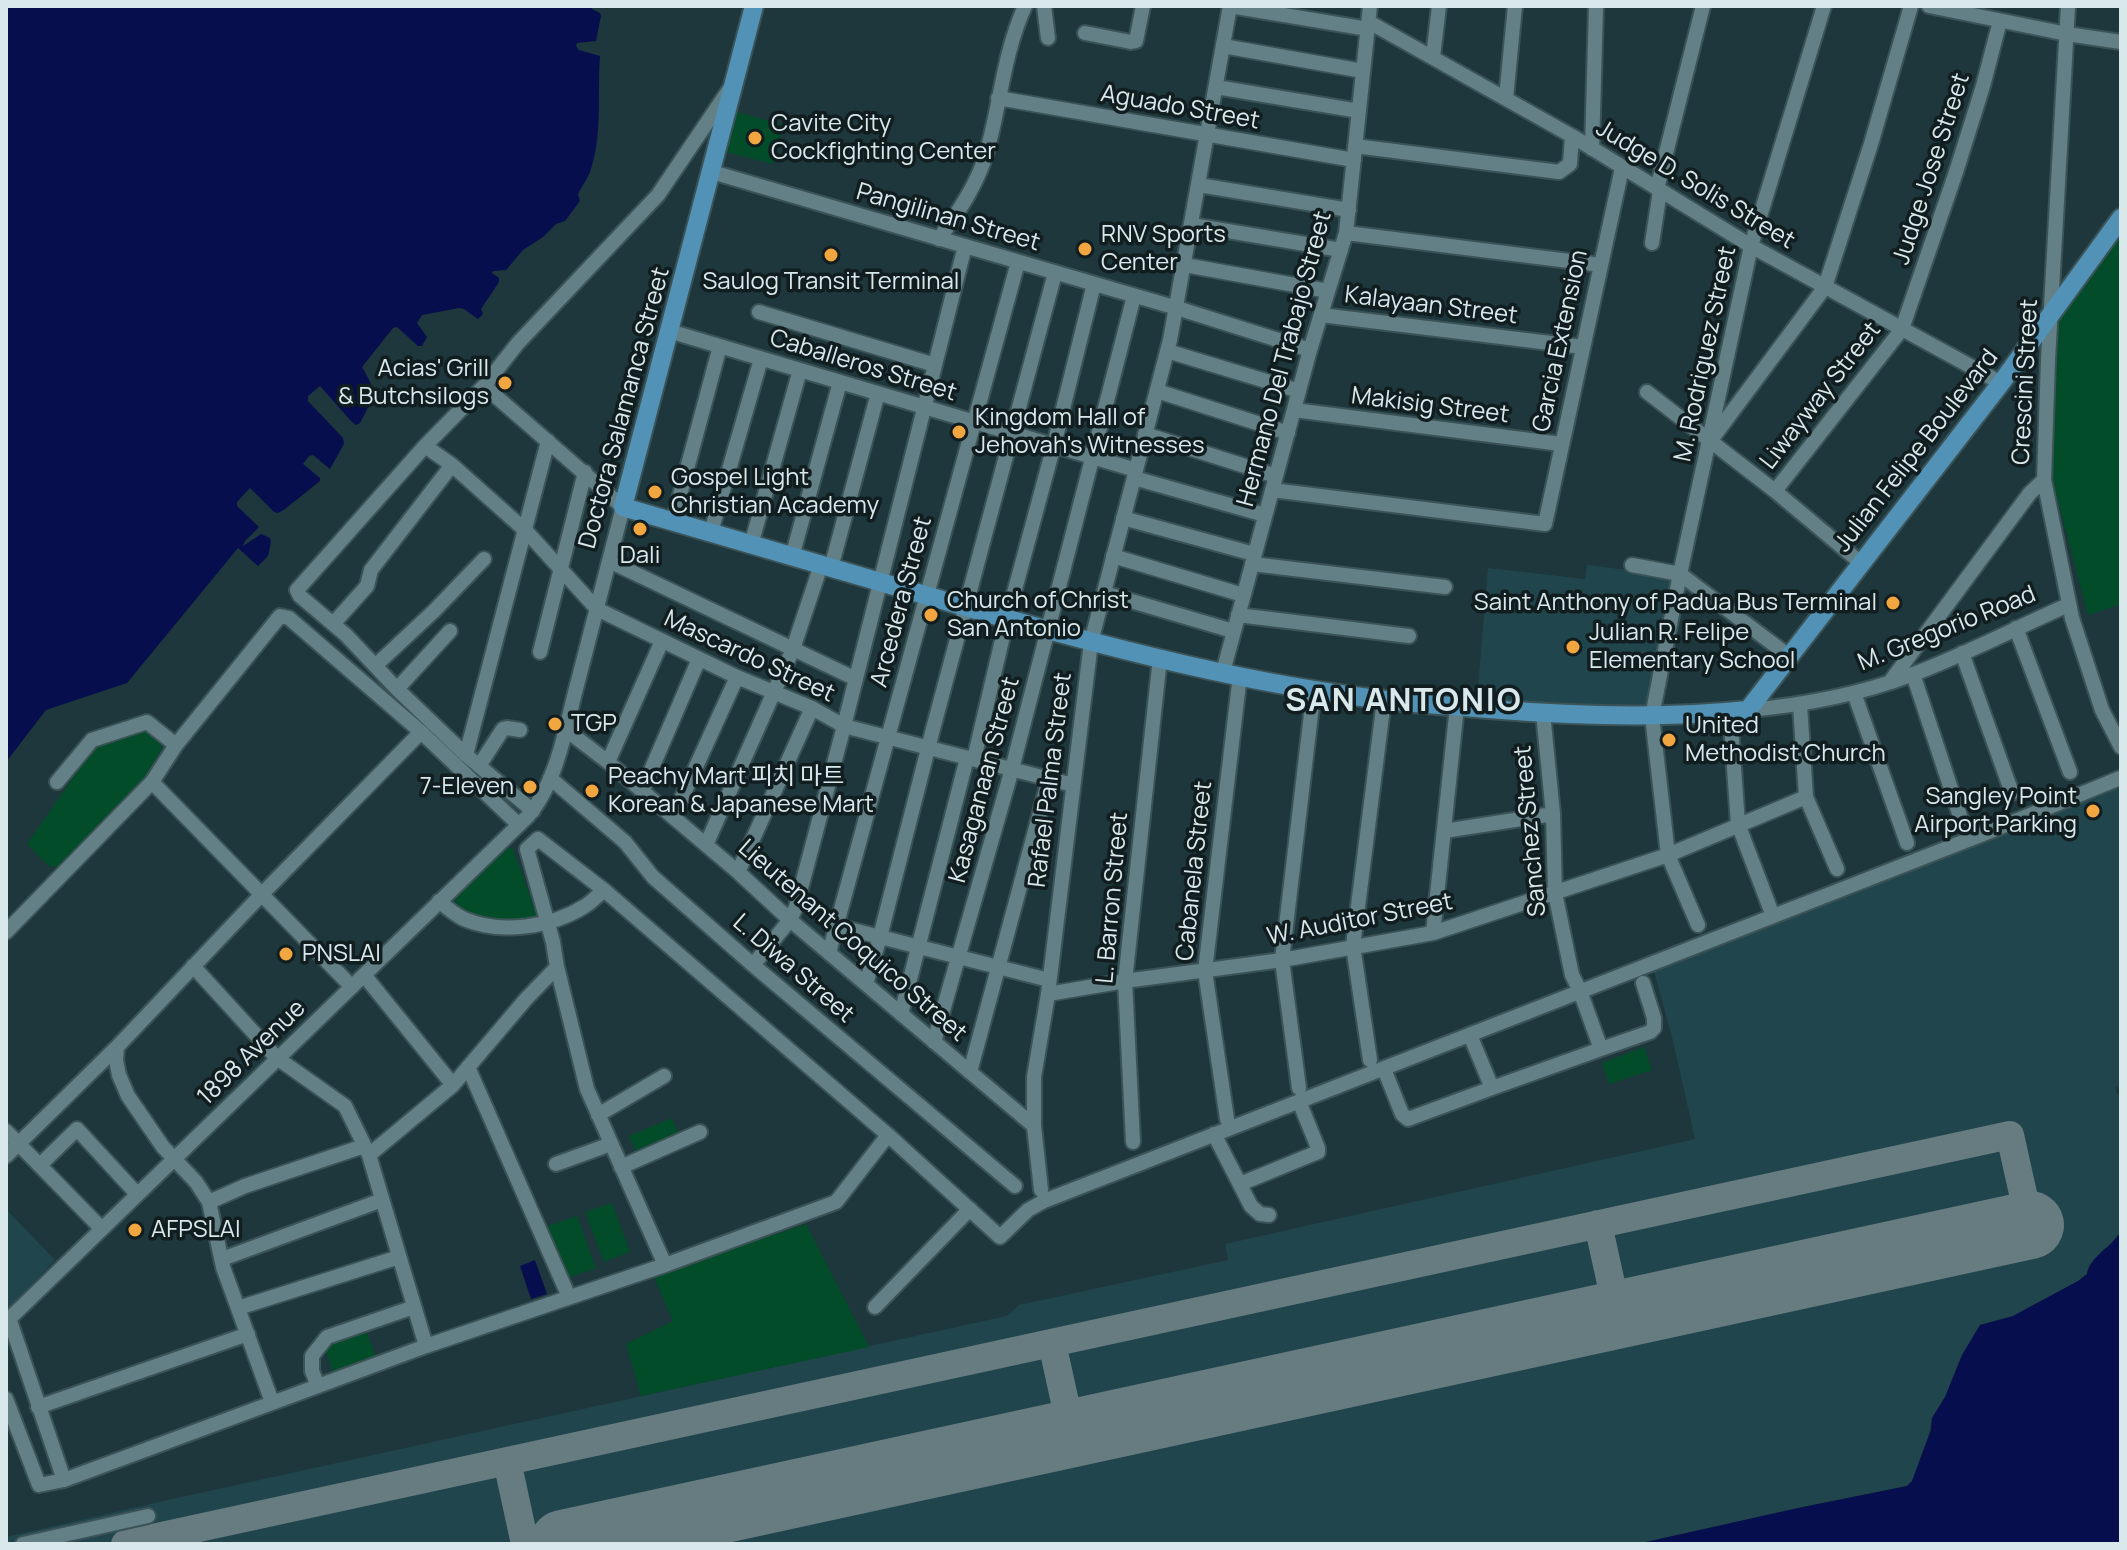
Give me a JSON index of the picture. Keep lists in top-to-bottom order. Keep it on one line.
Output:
{"streets":{"main road":["Doctora Salamanca Street","Julian Felipe Boulevard","M. Gregorio Road"],"street":["Aguado Street","Judge Jose Street","Judge D. Solis Street","Pangilinan Street","Kalayaan Street","Garcia Extension","M. Rodriguez Street","Hermano Del Trabajo Street","Caballeros Street","Crescini Street","Liwayway Street","Makisig Street","Arcedera Street","Mascardo Street","Kasaganaan Street","Rafael Palma Street","Sanchez Street","Cabanela Street","L. Barron Street","W. Auditor Street","Lieutenant Coquico Street","L. Diwa Street","1898 Avenue"]},"crossings":[["Aguado Street","Judge D. Solis Street"],["Aguado Street","Hermano Del Trabajo Street"],["Aguado Street","Rafael Palma Street"],["Judge Jose Street","Judge D. Solis Street"],["Judge Jose Street","Liwayway Street"],["Judge D. Solis Street","Garcia Extension"],["Judge D. Solis Street","M. Rodriguez Street"],["Judge D. Solis Street","Hermano Del Trabajo Street"],["Judge D. Solis Street","Liwayway Street"],["Judge D. Solis Street","Julian Felipe Boulevard"],["Judge D. Solis Street","Rafael Palma Street"],["Pangilinan Street","Hermano Del Trabajo Street"],["Pangilinan Street","Doctora Salamanca Street"],["Pangilinan Street","Arcedera Street"],["Pangilinan Street","Kasaganaan Street"],["Pangilinan Street","Rafael Palma Street"],["Kalayaan Street","Garcia Extension"],["Kalayaan Street","Hermano Del Trabajo Street"],["Garcia Extension","Hermano Del Trabajo Street"],["Garcia Extension","Makisig Street"],["M. Rodriguez Street","M. Gregorio Road"],["M. Rodriguez Street","W. Auditor Street"],["Hermano Del Trabajo Street","Caballeros Street"],["Hermano Del Trabajo Street","Makisig Street"],["Hermano Del Trabajo Street","M. Gregorio Road"],["Hermano Del Trabajo Street","Cabanela Street"],["Caballeros Street","Doctora Salamanca Street"],["Caballeros Street","Arcedera Street"],["Caballeros Street","Kasaganaan Street"],["Caballeros Street","Rafael Palma Street"],["Crescini Street","Julian Felipe Boulevard"],["Crescini Street","M. Gregorio Road"],["Doctora Salamanca Street","M. Gregorio Road"],["Doctora Salamanca Street","Mascardo Street"],["Doctora Salamanca Street","Lieutenant Coquico Street"],["Doctora Salamanca Street","L. Diwa Street"],["Doctora Salamanca Street","1898 Avenue"],["Julian Felipe Boulevard","M. Gregorio Road"],["Arcedera Street","M. Gregorio Road"],["Arcedera Street","Mascardo Street"],["Arcedera Street","Lieutenant Coquico Street"],["M. Gregorio Road","Kasaganaan Street"],["M. Gregorio Road","Rafael Palma Street"],["M. Gregorio Road","Sanchez Street"],["M. Gregorio Road","Cabanela Street"],["M. Gregorio Road","L. Barron Street"],["Mascardo Street","Kasaganaan Street"],["Mascardo Street","Rafael Palma Street"],["Kasaganaan Street","Lieutenant Coquico Street"],["Rafael Palma Street","W. Auditor Street"],["Rafael Palma Street","Lieutenant Coquico Street"],["Sanchez Street","W. Auditor Street"],["Cabanela Street","W. Auditor Street"],["L. Barron Street","W. Auditor Street"]],"districts":["SAN ANTONIO"],"places":["Cavite City Cockfighting Center","RNV Sports Center","Saulog Transit Terminal","Acias' Grill & Butchsilogs","Kingdom Hall of Jehovah's Witnesses","Gospel Light Christian Academy","Dali","Saint Anthony of Padua Bus Terminal","Church of Christ San Antonio","Julian R. Felipe Elementary School","TGP","United Methodist Church","7-Eleven","Peachy Mart 피치 마트 Korean & Japanese Mart","Sangley Point Airport Parking","PNSLAI","AFPSLAI"]}
